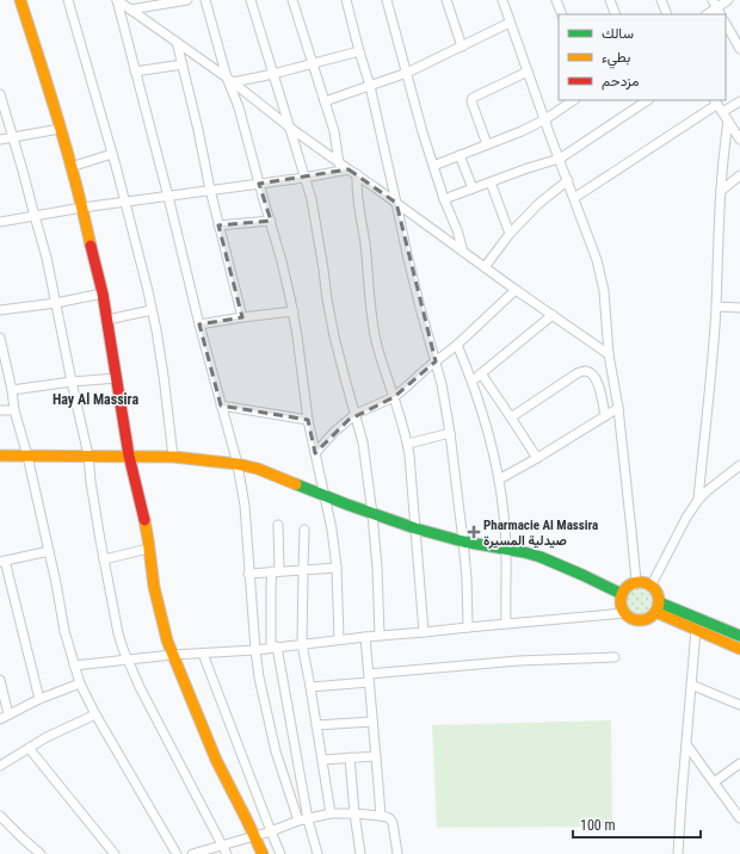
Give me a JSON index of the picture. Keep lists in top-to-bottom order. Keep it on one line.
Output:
{"districts":["Hay Al Massira"],"places":{"health":["Pharmacie Al Massira صيدلية المسيرة"]},"legend":["سالك","بطيء","مزدحم"],"scale_bar":"100 m"}
